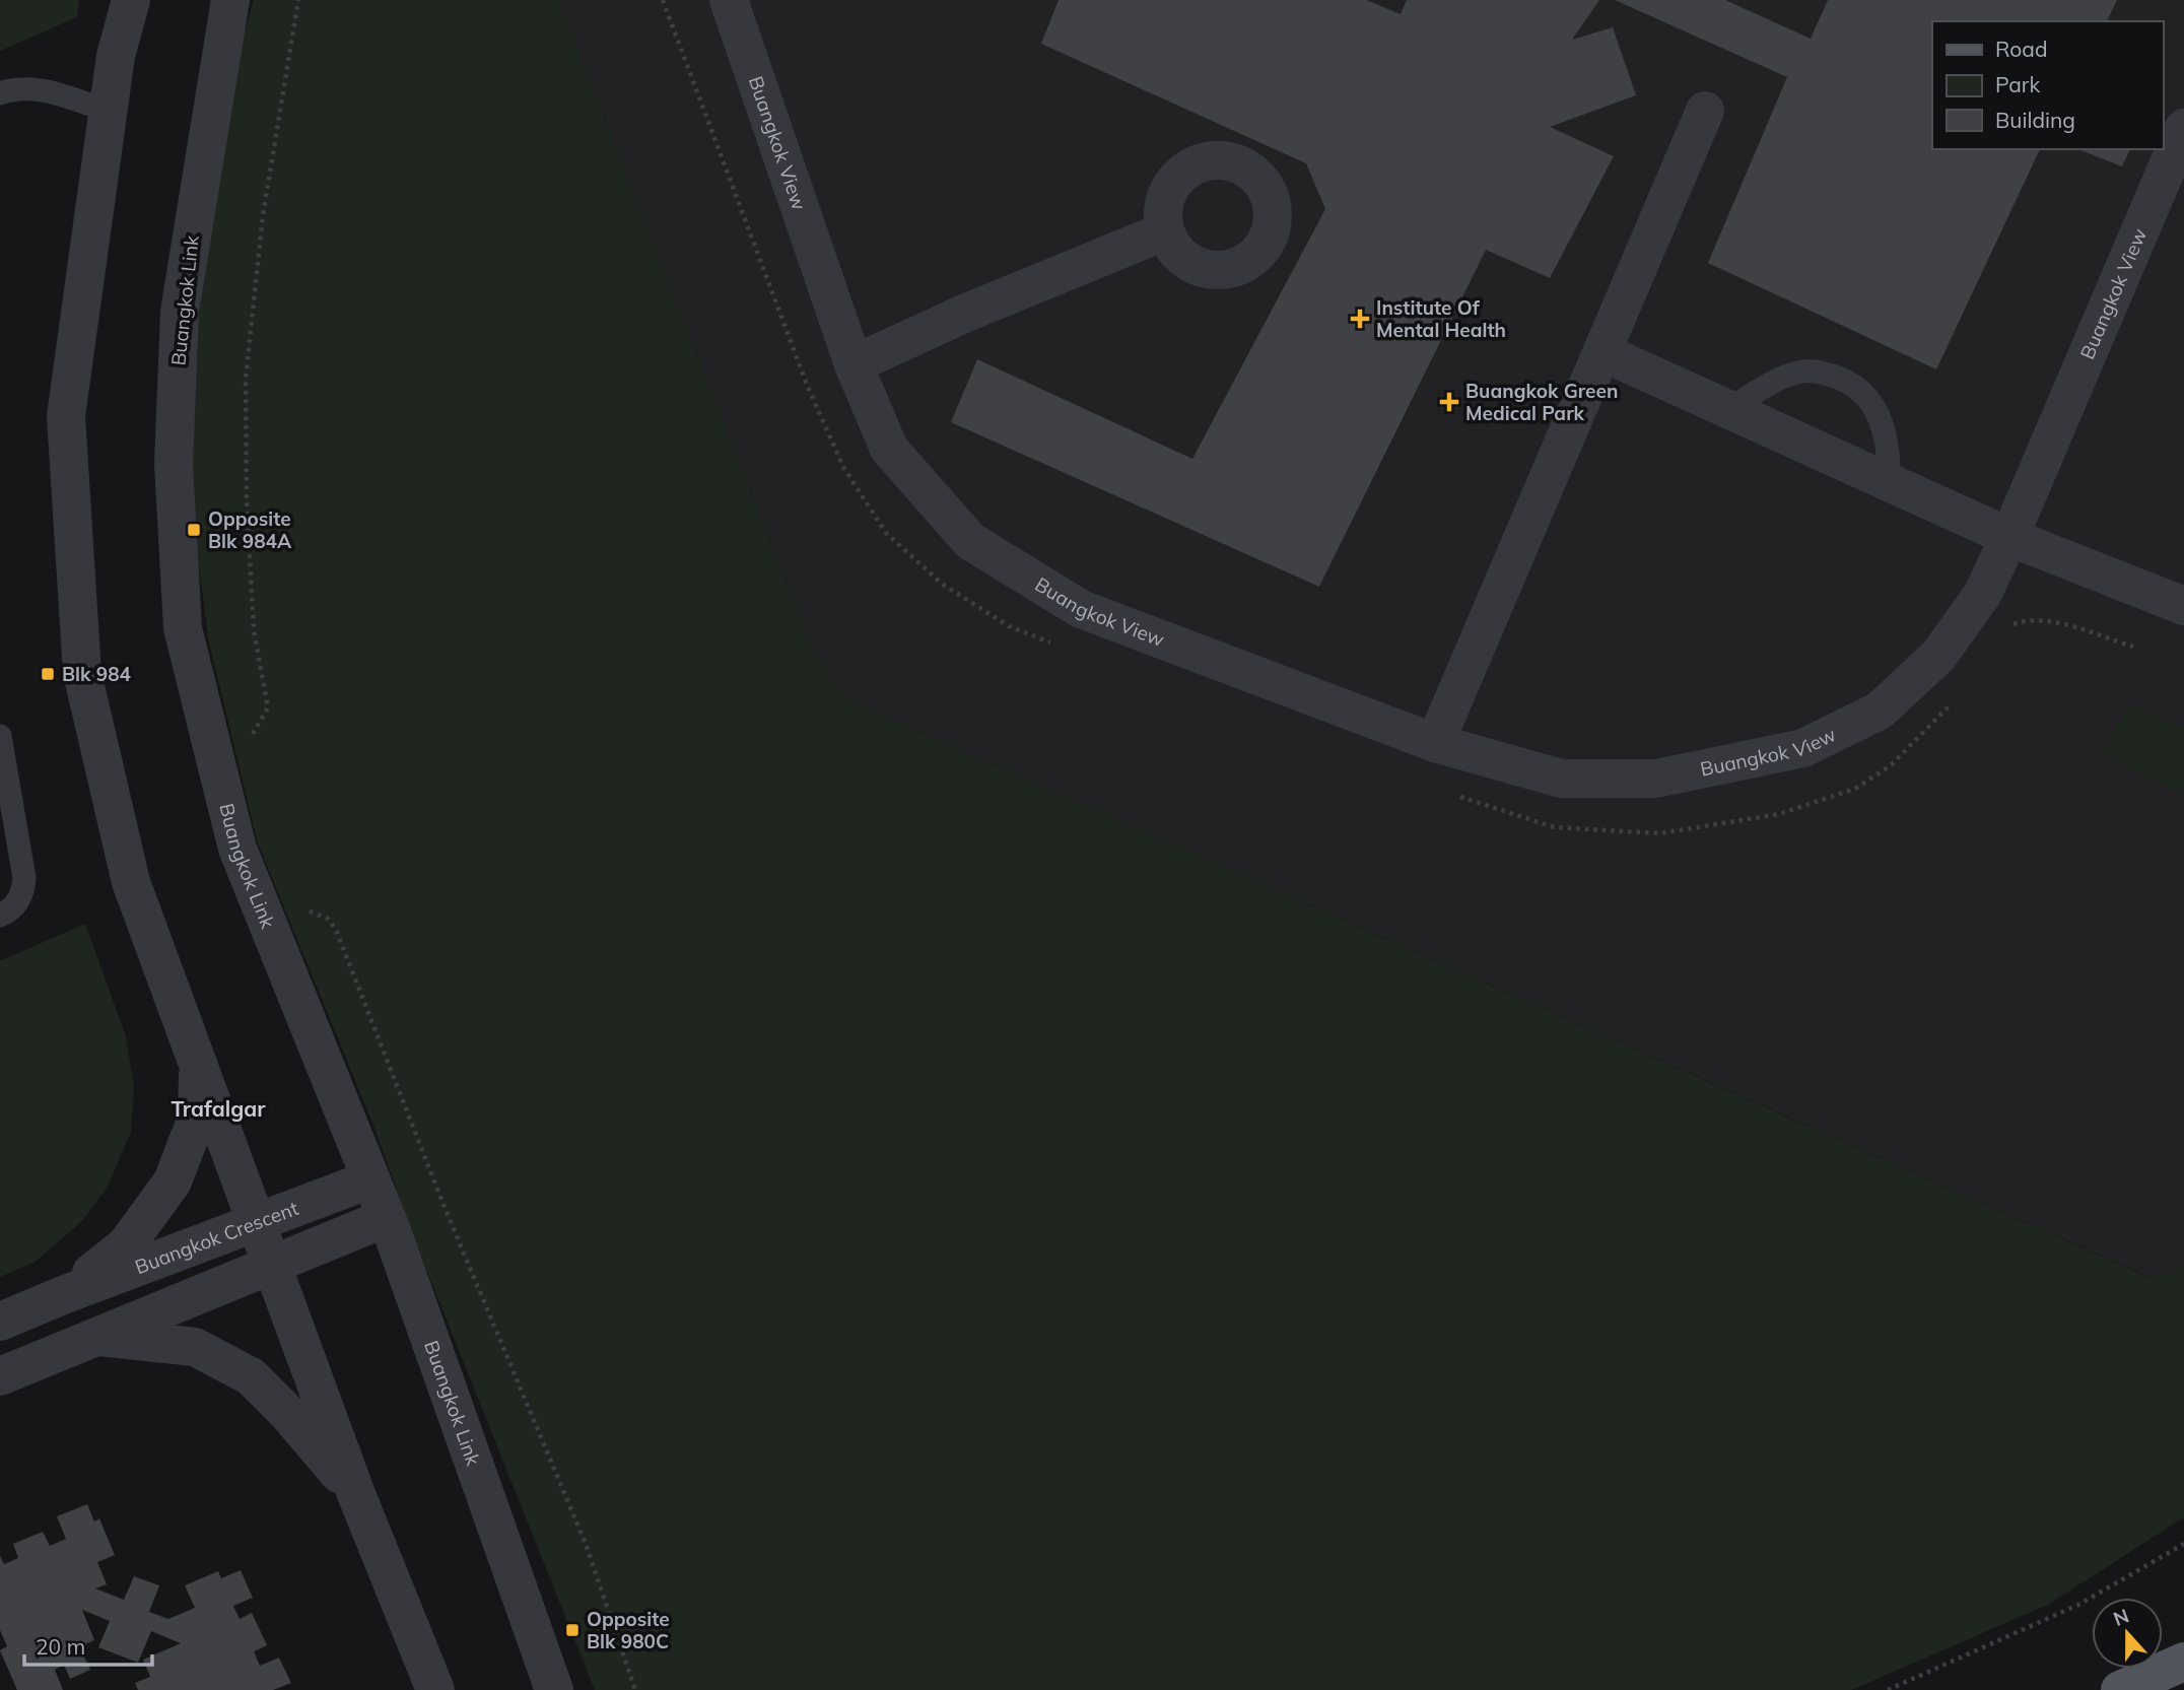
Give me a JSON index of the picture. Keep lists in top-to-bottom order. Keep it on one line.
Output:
{"streets":{"street":["Buangkok View","Buangkok Link","Buangkok Crescent"]},"crossings":[["Buangkok Link","Buangkok Crescent"]],"districts":["Trafalgar"],"places":{"health":["Institute Of Mental Health","Buangkok Green Medical Park"],"transit":["Opposite Blk 984A","Blk 984","Opposite Blk 980C"]},"legend":["Road","Park","Building"],"scale_bar":"20 m","north":"top"}
